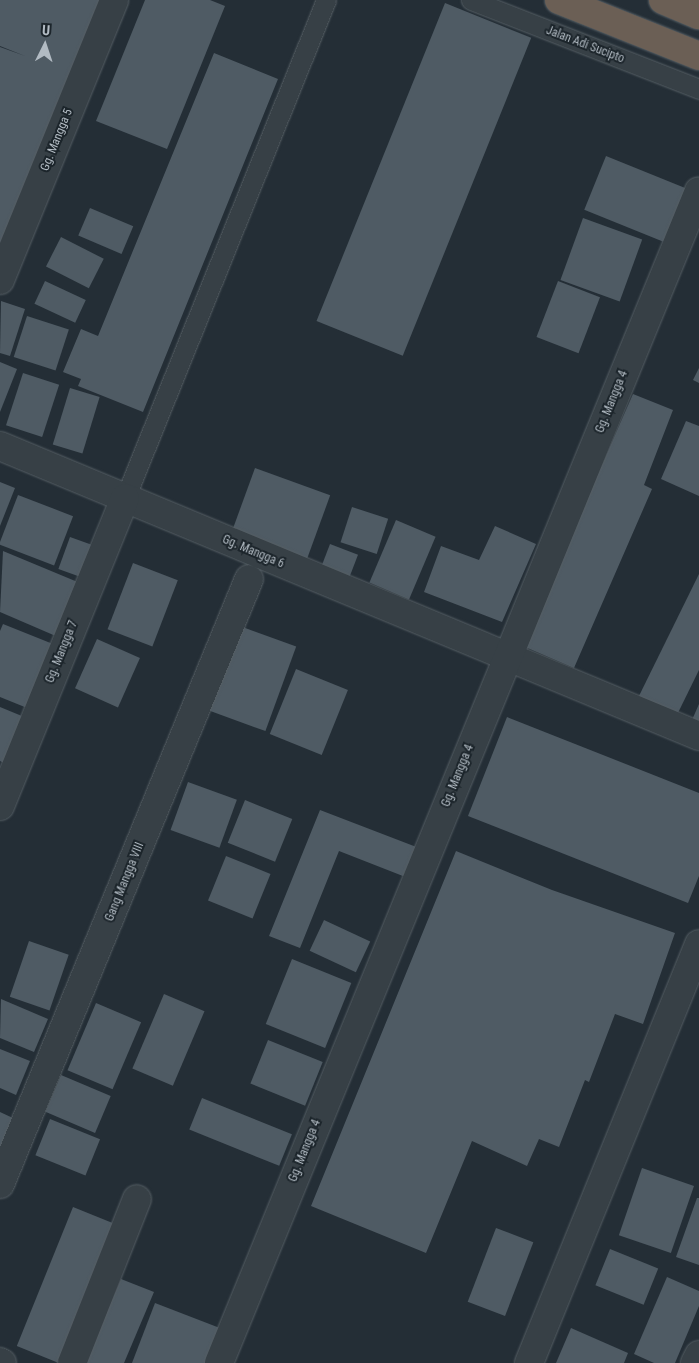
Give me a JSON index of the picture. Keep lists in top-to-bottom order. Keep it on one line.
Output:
{"streets":{"street":["Gg. Mangga 5","Gg. Mangga 4","Gg. Mangga 6","Gg. Mangga 7","Gang Mangga VIII"],"lane":["Jalan Adi Sucipto"]},"crossings":[["Gg. Mangga 4","Gg. Mangga 6"],["Gg. Mangga 6","Gg. Mangga 7"]],"north":"top"}
